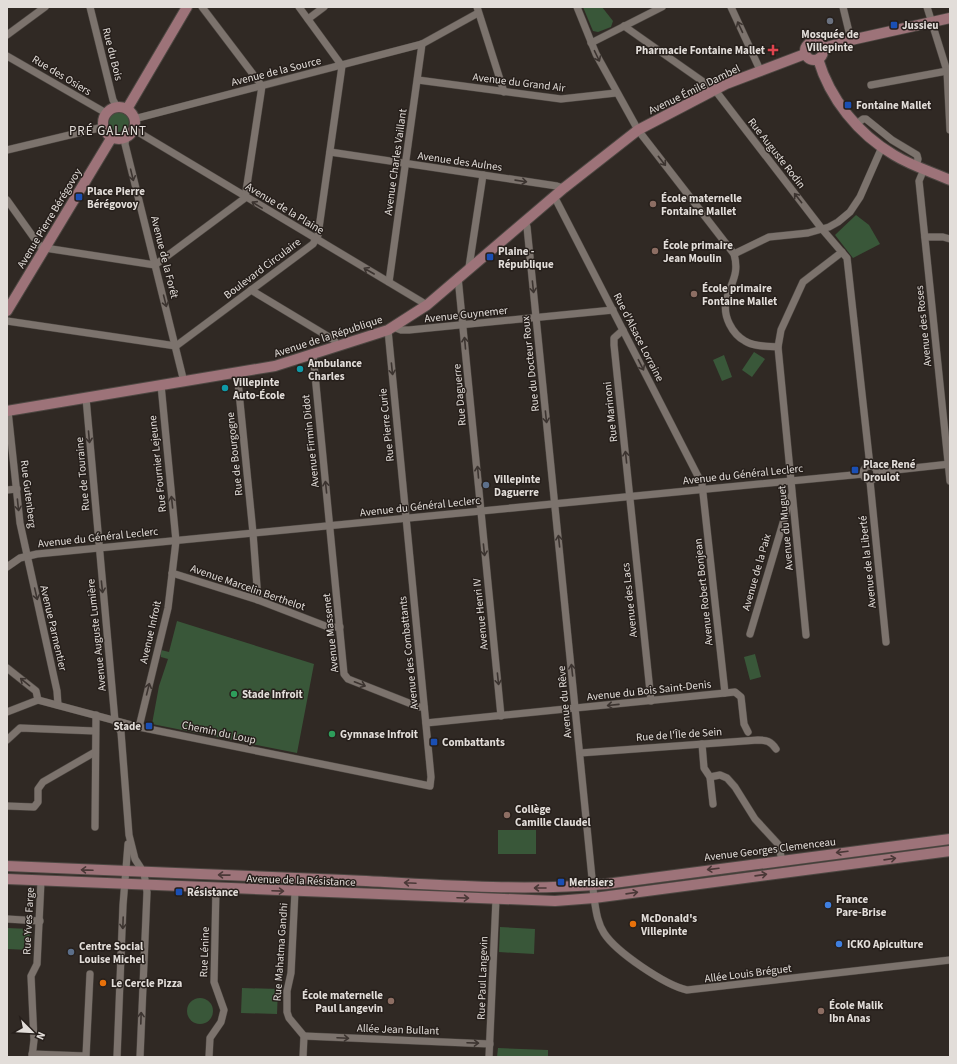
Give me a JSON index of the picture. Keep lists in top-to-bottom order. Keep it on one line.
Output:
{"streets":{"main road":["Avenue Émile Dambel","Avenue Pierre Bérégovoy","Avenue de la République","Avenue Georges Clemenceau","Avenue de la Résistance"],"street":["Rue du Bois","Avenue de la Source","Rue des Osiers","Avenue du Grand Air","Rue Auguste Rodin","Avenue des Aulnes","Avenue Charles Vaillant","Avenue de la Plaine","Avenue de la Forêt","Boulevard Circulaire","Avenue Guynemer","Avenue des Roses","Rue d'Alsace Lorraine","Rue du Docteur Roux","Rue Daguerre","Rue Marinoni","Rue Pierre Curie","Avenue Firmin Didot","Rue de Bourgogne","Rue Fournier Lejeune","Rue de Touraine","Avenue du Général Leclerc","Rue Gutenberg","Avenue du Muguet","Avenue de la Liberté","Avenue de la Paix","Avenue Marcelin Berthelot","Avenue Robert Bonjean","Avenue des Lacs","Avenue Henri IV","Avenue Parmentier","Avenue Infroit","Avenue Massenet","Avenue Auguste Lumière","Avenue des Combattants","Avenue du Bois Saint-Denis","Avenue du Rêve","Chemin du Loup","Rue de l'Île de Sein","Rue Yves Farge","Rue Lénine","Rue Mahatma Gandhi","Allée Louis Bréguet","Rue Paul Langevin","Allée Jean Bullant"]},"crossings":[["Rue du Bois","Avenue de la Source"],["Rue du Bois","Rue des Osiers"],["Rue du Bois","Avenue de la Plaine"],["Rue du Bois","Avenue Pierre Bérégovoy"],["Rue du Bois","Avenue de la Forêt"],["Avenue de la Source","Rue des Osiers"],["Avenue de la Source","Avenue Charles Vaillant"],["Avenue de la Source","Avenue de la Plaine"],["Avenue de la Source","Avenue Pierre Bérégovoy"],["Avenue de la Source","Avenue de la Forêt"],["Avenue de la Source","Boulevard Circulaire"],["Rue des Osiers","Avenue de la Plaine"],["Rue des Osiers","Avenue Pierre Bérégovoy"],["Rue des Osiers","Avenue de la Forêt"],["Avenue du Grand Air","Avenue Charles Vaillant"],["Avenue Émile Dambel","Rue Auguste Rodin"],["Avenue Émile Dambel","Avenue de la République"],["Rue Auguste Rodin","Avenue du Général Leclerc"],["Rue Auguste Rodin","Avenue du Muguet"],["Rue Auguste Rodin","Avenue de la Liberté"],["Avenue des Aulnes","Avenue Charles Vaillant"],["Avenue des Aulnes","Boulevard Circulaire"],["Avenue des Aulnes","Avenue de la République"],["Avenue Charles Vaillant","Avenue de la Plaine"],["Avenue de la Plaine","Avenue Pierre Bérégovoy"],["Avenue de la Plaine","Avenue de la Forêt"],["Avenue de la Plaine","Boulevard Circulaire"],["Avenue de la Plaine","Avenue de la République"],["Avenue Pierre Bérégovoy","Avenue de la Forêt"],["Avenue de la Forêt","Boulevard Circulaire"],["Avenue de la Forêt","Avenue de la République"],["Avenue Guynemer","Avenue de la République"],["Avenue Guynemer","Rue d'Alsace Lorraine"],["Avenue Guynemer","Rue du Docteur Roux"],["Avenue Guynemer","Rue Daguerre"],["Avenue Guynemer","Rue Pierre Curie"],["Avenue de la République","Rue d'Alsace Lorraine"],["Avenue de la République","Rue du Docteur Roux"],["Avenue de la République","Rue Daguerre"],["Avenue de la République","Rue Pierre Curie"],["Avenue de la République","Avenue Firmin Didot"],["Avenue de la République","Rue de Bourgogne"],["Avenue de la République","Rue Fournier Lejeune"],["Avenue de la République","Rue de Touraine"],["Avenue de la République","Rue Gutenberg"],["Rue d'Alsace Lorraine","Rue Marinoni"],["Rue d'Alsace Lorraine","Avenue du Général Leclerc"],["Rue d'Alsace Lorraine","Avenue Robert Bonjean"],["Rue du Docteur Roux","Avenue du Général Leclerc"],["Rue du Docteur Roux","Avenue du Rêve"],["Rue Daguerre","Avenue du Général Leclerc"],["Rue Daguerre","Avenue Henri IV"],["Rue Marinoni","Avenue du Général Leclerc"],["Rue Marinoni","Avenue des Lacs"],["Rue Pierre Curie","Avenue du Général Leclerc"],["Rue Pierre Curie","Avenue des Combattants"],["Avenue Firmin Didot","Avenue du Général Leclerc"],["Avenue Firmin Didot","Avenue Massenet"],["Rue de Bourgogne","Avenue du Général Leclerc"],["Rue de Bourgogne","Avenue Marcelin Berthelot"],["Rue Fournier Lejeune","Avenue du Général Leclerc"],["Rue Fournier Lejeune","Avenue Infroit"],["Rue de Touraine","Avenue du Général Leclerc"],["Rue de Touraine","Avenue Auguste Lumière"],["Avenue du Général Leclerc","Rue Gutenberg"],["Avenue du Général Leclerc","Avenue du Muguet"],["Avenue du Général Leclerc","Avenue de la Liberté"],["Avenue du Général Leclerc","Avenue Robert Bonjean"],["Avenue du Général Leclerc","Avenue des Lacs"],["Avenue du Général Leclerc","Avenue Henri IV"],["Avenue du Général Leclerc","Avenue Parmentier"],["Avenue du Général Leclerc","Avenue Infroit"],["Avenue du Général Leclerc","Avenue Massenet"],["Avenue du Général Leclerc","Avenue Auguste Lumière"],["Avenue du Général Leclerc","Avenue des Combattants"],["Avenue du Général Leclerc","Avenue du Rêve"],["Rue Gutenberg","Avenue Parmentier"],["Avenue du Muguet","Avenue de la Paix"],["Avenue Marcelin Berthelot","Avenue Infroit"],["Avenue Marcelin Berthelot","Avenue Massenet"],["Avenue Robert Bonjean","Avenue du Bois Saint-Denis"],["Avenue des Lacs","Avenue du Bois Saint-Denis"],["Avenue Henri IV","Avenue du Bois Saint-Denis"],["Avenue Parmentier","Chemin du Loup"],["Avenue Infroit","Chemin du Loup"],["Avenue Massenet","Avenue des Combattants"],["Avenue Auguste Lumière","Chemin du Loup"],["Avenue des Combattants","Avenue du Bois Saint-Denis"],["Avenue des Combattants","Chemin du Loup"],["Avenue du Bois Saint-Denis","Avenue du Rêve"],["Avenue du Rêve","Rue de l'Île de Sein"],["Avenue du Rêve","Avenue Georges Clemenceau"],["Avenue du Rêve","Avenue de la Résistance"],["Avenue du Rêve","Allée Louis Bréguet"],["Avenue Georges Clemenceau","Avenue de la Résistance"],["Avenue de la Résistance","Rue Yves Farge"],["Avenue de la Résistance","Rue Lénine"],["Avenue de la Résistance","Rue Mahatma Gandhi"],["Avenue de la Résistance","Allée Louis Bréguet"],["Avenue de la Résistance","Rue Paul Langevin"],["Rue Mahatma Gandhi","Allée Jean Bullant"],["Rue Paul Langevin","Allée Jean Bullant"]],"one_way":["Avenue de la Plaine","Avenue de la Forêt","Rue d'Alsace Lorraine","Rue du Docteur Roux","Rue Daguerre","Rue Marinoni","Rue Pierre Curie","Avenue Firmin Didot","Rue Fournier Lejeune","Rue de Touraine","Rue Gutenberg","Avenue Henri IV","Avenue Parmentier","Avenue Infroit","Avenue Massenet","Avenue Auguste Lumière","Avenue du Rêve","Allée Jean Bullant"],"districts":["PRÉ GALANT"],"places":{"other":["Mosquée de Villepinte","École maternelle Fontaine Mallet","École primaire Jean Moulin","École primaire Fontaine Mallet","Ambulance Charles","Villepinte Auto-École","Villepinte Daguerre","Stade Infroit","Gymnase Infroit","Collège Camille Claudel","France Pare-Brise","McDonald's Villepinte","ICKO Apiculture","Centre Social Louise Michel","Le Cercle Pizza","École maternelle Paul Langevin","École Malik Ibn Anas"],"transit":["Jussieu","Fontaine Mallet","Place Pierre Bérégovoy","Plaine - République","Place René Droulot","Stade","Combattants","Merisiers","Résistance"],"health":["Pharmacie Fontaine Mallet"]},"north":"bottom right"}
